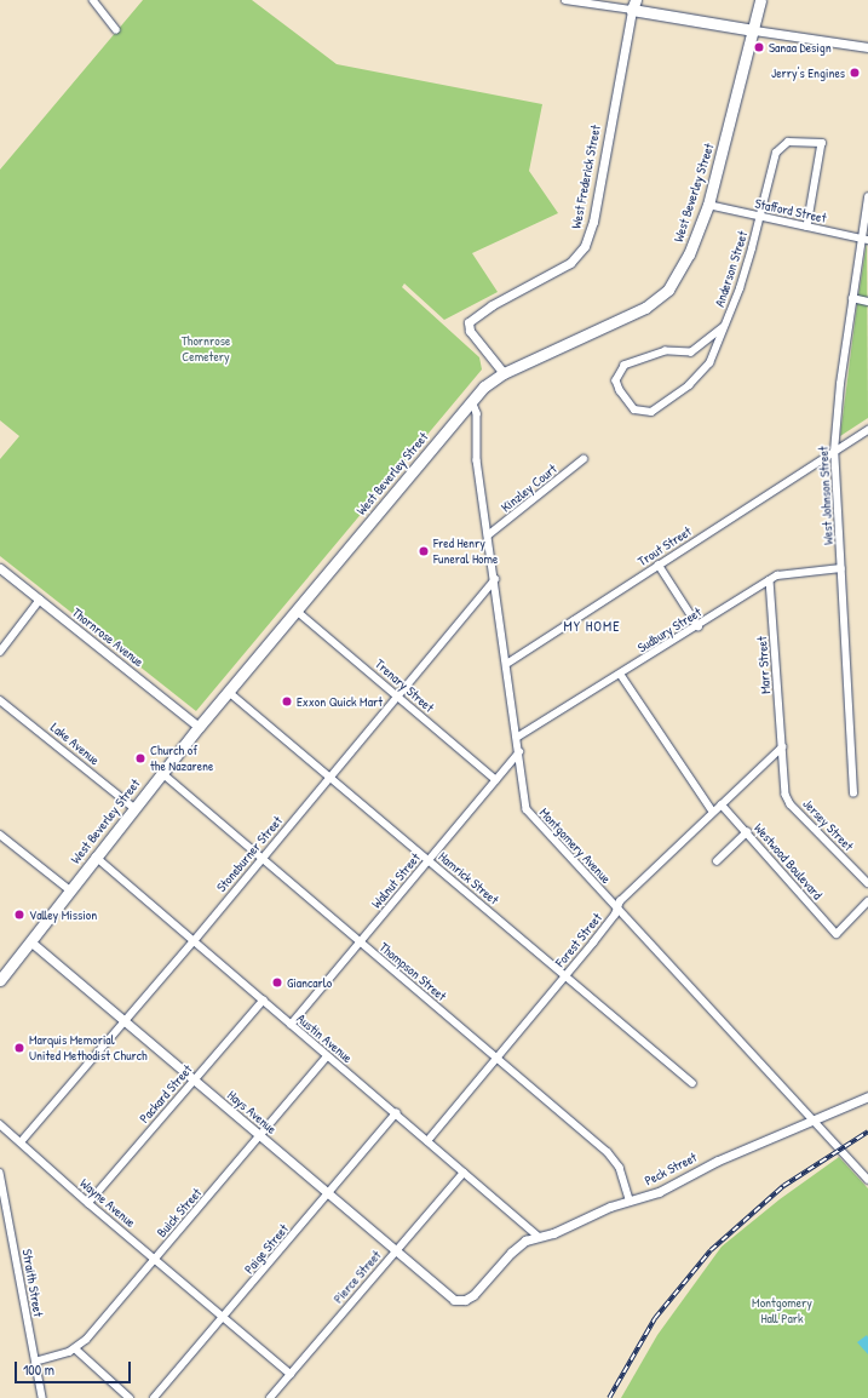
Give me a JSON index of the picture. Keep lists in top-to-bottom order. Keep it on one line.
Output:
{"streets":{"main road":["West Beverley Street"],"street":["West Frederick Street","Stafford Street","Anderson Street","Kinzley Court","West Johnson Street","Trout Street","Sudbury Street","Thornrose Avenue","Marr Street","Trenary Street","Lake Avenue","Jersey Street","Montgomery Avenue","Stoneburner Street","Westwood Boulevard","Hamrick Street","Walnut Street","Forest Street","Thompson Street","Austin Avenue","Packard Street","Hays Avenue","Peck Street","Wayne Avenue","Buick Street","Paige Street","Pierce Street","Straith Street"]},"crossings":[["West Frederick Street","West Beverley Street"],["West Beverley Street","Stafford Street"],["West Beverley Street","Thornrose Avenue"],["West Beverley Street","Trenary Street"],["West Beverley Street","Lake Avenue"],["West Beverley Street","Montgomery Avenue"],["West Beverley Street","Hamrick Street"],["West Beverley Street","Thompson Street"],["West Beverley Street","Austin Avenue"],["West Beverley Street","Hays Avenue"],["Stafford Street","Anderson Street"],["Stafford Street","West Johnson Street"],["Kinzley Court","Montgomery Avenue"],["West Johnson Street","Trout Street"],["West Johnson Street","Sudbury Street"],["Trout Street","Montgomery Avenue"],["Sudbury Street","Marr Street"],["Sudbury Street","Montgomery Avenue"],["Marr Street","Jersey Street"],["Marr Street","Forest Street"],["Trenary Street","Stoneburner Street"],["Trenary Street","Walnut Street"],["Jersey Street","Forest Street"],["Montgomery Avenue","Stoneburner Street"],["Montgomery Avenue","Walnut Street"],["Montgomery Avenue","Forest Street"],["Montgomery Avenue","Peck Street"],["Stoneburner Street","Hamrick Street"],["Stoneburner Street","Thompson Street"],["Stoneburner Street","Austin Avenue"],["Stoneburner Street","Hays Avenue"],["Stoneburner Street","Wayne Avenue"],["Westwood Boulevard","Forest Street"],["Hamrick Street","Walnut Street"],["Hamrick Street","Forest Street"],["Walnut Street","Thompson Street"],["Walnut Street","Austin Avenue"],["Forest Street","Thompson Street"],["Forest Street","Austin Avenue"],["Thompson Street","Peck Street"],["Austin Avenue","Packard Street"],["Austin Avenue","Peck Street"],["Austin Avenue","Buick Street"],["Austin Avenue","Paige Street"],["Austin Avenue","Pierce Street"],["Packard Street","Hays Avenue"],["Packard Street","Wayne Avenue"],["Hays Avenue","Peck Street"],["Hays Avenue","Buick Street"],["Hays Avenue","Paige Street"],["Hays Avenue","Pierce Street"],["Wayne Avenue","Buick Street"],["Wayne Avenue","Paige Street"],["Wayne Avenue","Pierce Street"],["Buick Street","Straith Street"]],"districts":["MY HOME"],"parks":["Thornrose Cemetery","Montgomery Hall Park"],"places":["Sanaa Design","Jerry's Engines","Fred Henry Funeral Home","Exxon Quick Mart","Church of the Nazarene","Valley Mission","Giancarlo","Marquis Memorial United Methodist Church"],"scale_bar":"100 m"}
